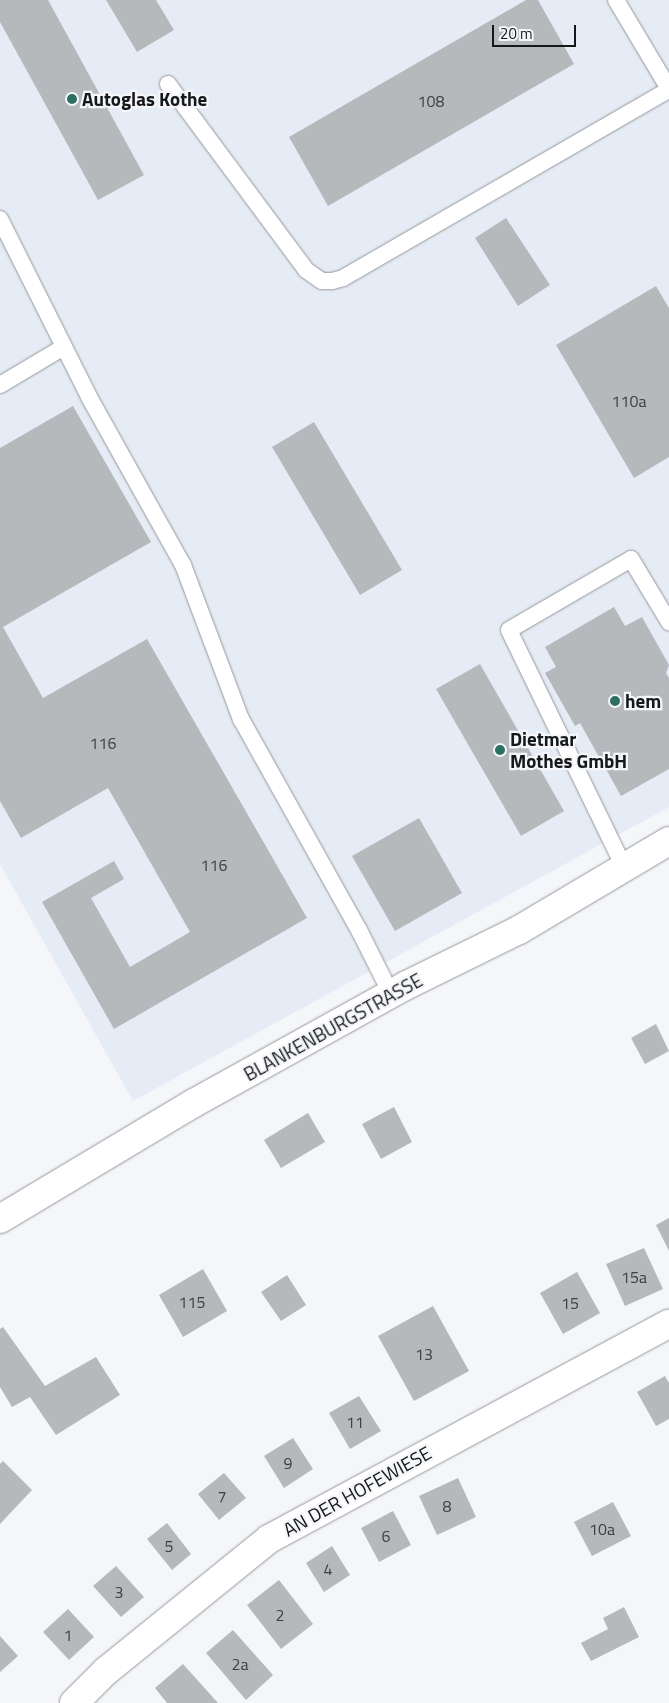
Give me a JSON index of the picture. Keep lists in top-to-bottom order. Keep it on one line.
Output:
{"streets":{"main road":["BLANKENBURGSTRASSE","AN DER HOFEWIESE"]},"places":["Autoglas Kothe","hem","Dietmar Mothes GmbH"],"house_numbers":["108","110a","116","116","15a","115","15","13","11","9","7","8","10a","6","5","4","3","2","1","2a"],"scale_bar":"20 m"}
